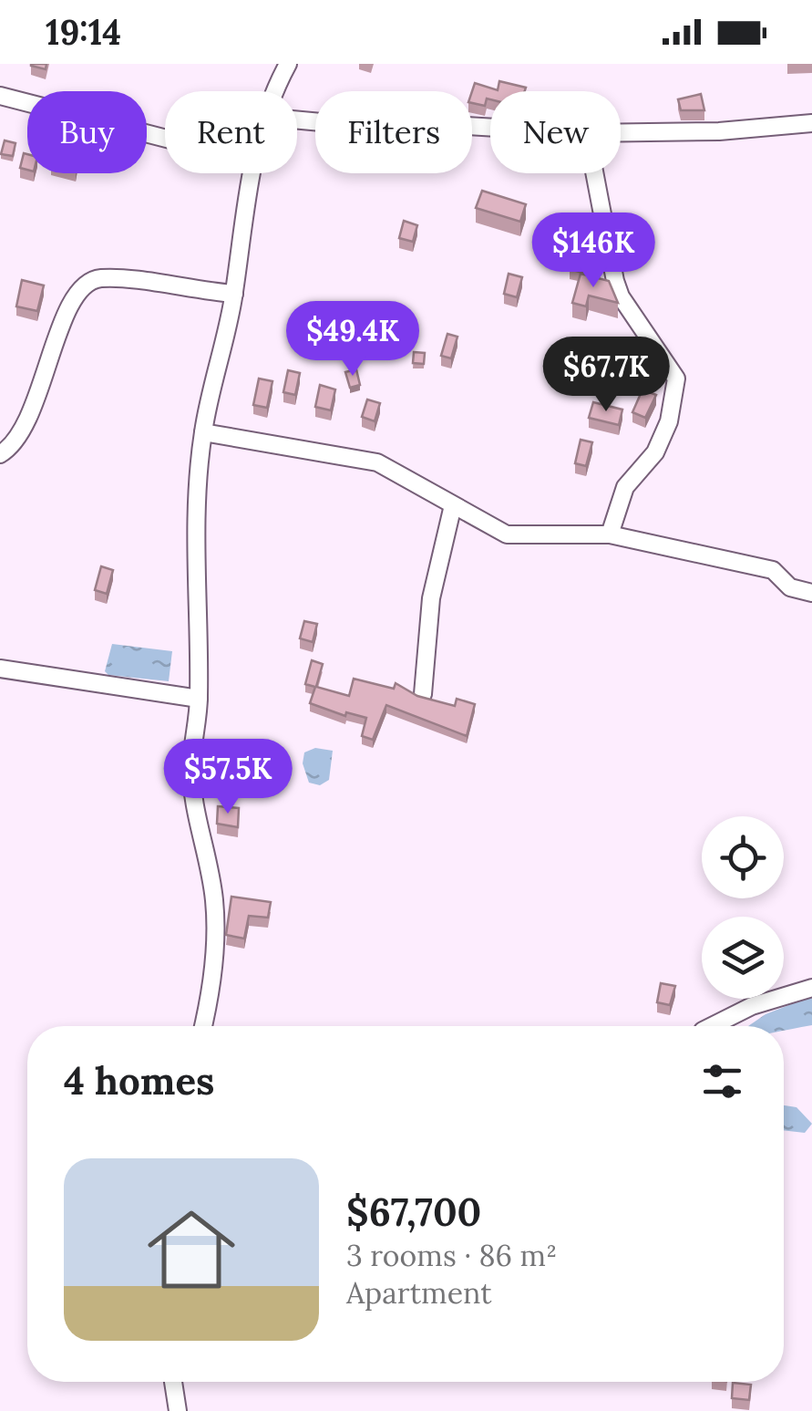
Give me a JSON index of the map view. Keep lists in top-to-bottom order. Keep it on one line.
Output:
{"page":{"status":"19:14","chip":["Buy","Rent","Filters","New"],"price":["$146K","$49.4K","$67.7K","$57.5K"],"heading":"4 homes","list":[{"name":"$67,700","note":"3 rooms · 86 m² · Apartment"}]}}
